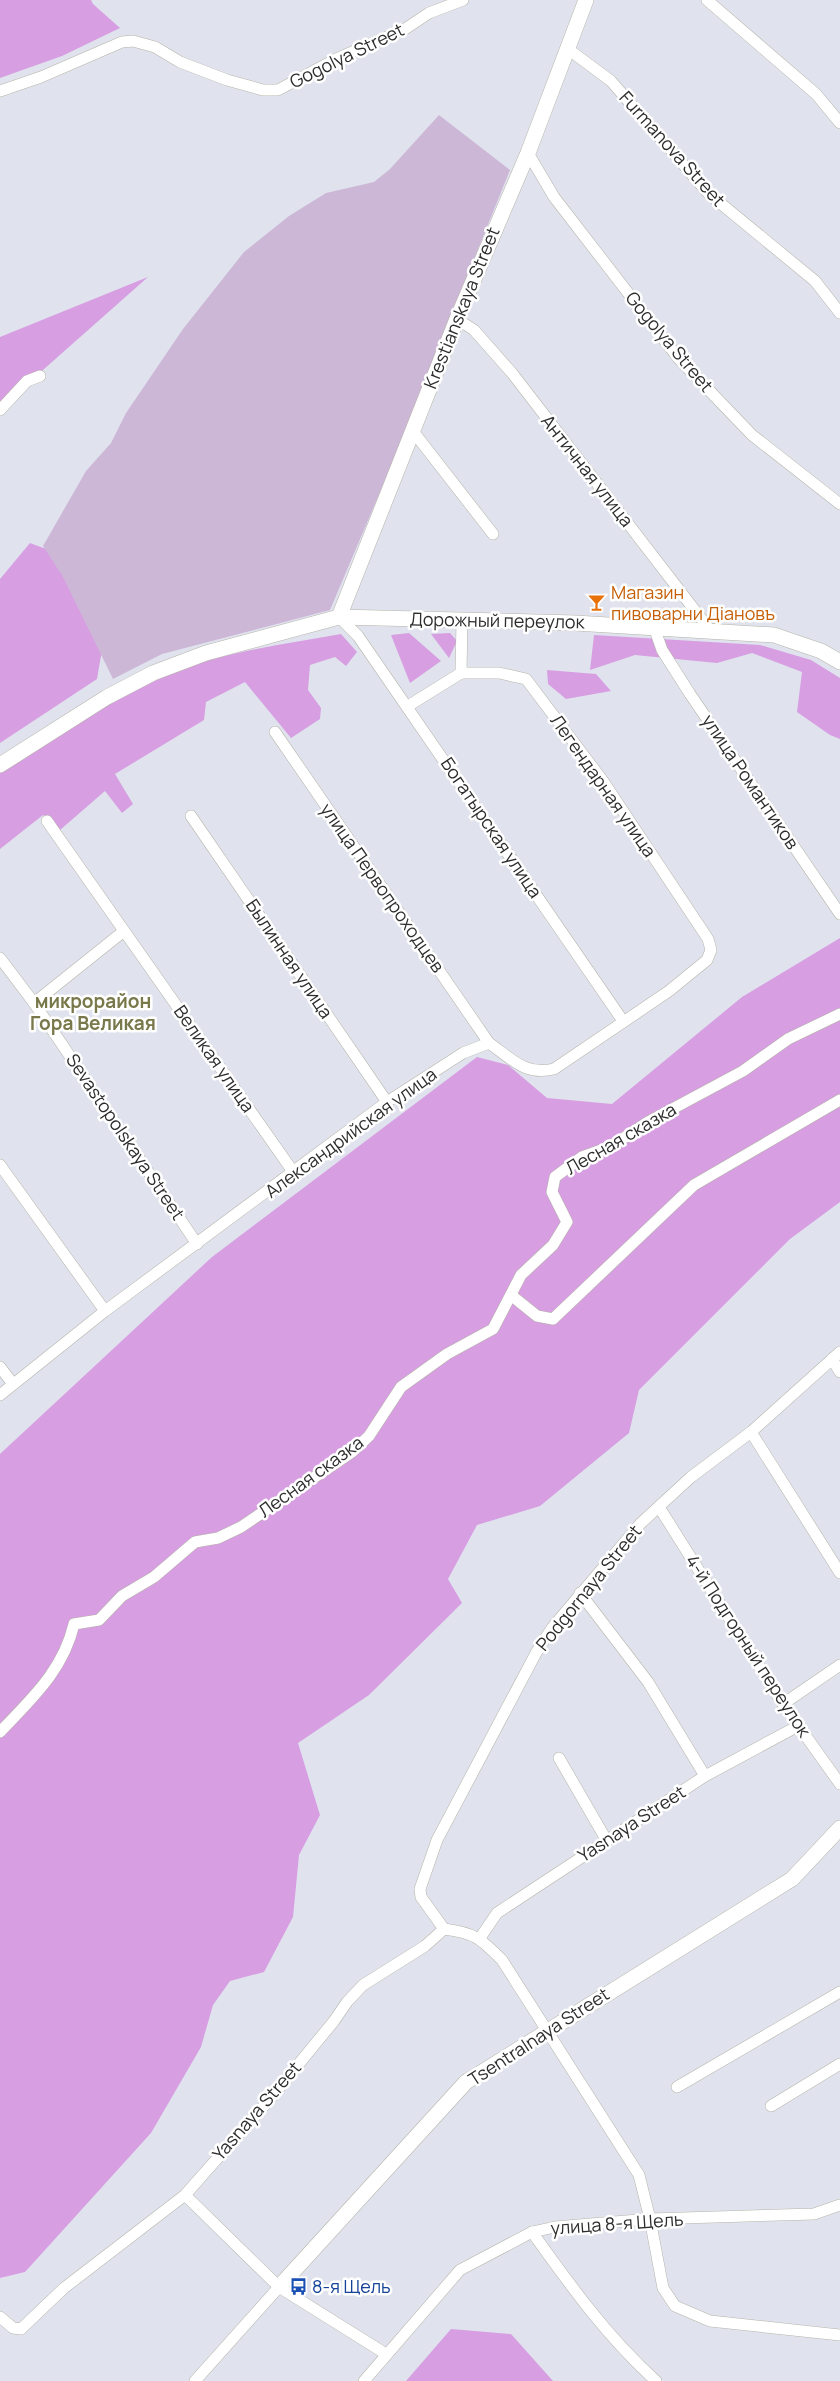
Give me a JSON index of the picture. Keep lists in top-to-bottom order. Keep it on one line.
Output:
{"streets":{"main road":["Krestianskaya Street","Дорожный переулок","Tsentralnaya Street"],"street":["Gogolya Street","Furmanova Street","Античная улица","улица Романтиков","Легендарная улица","Богатырская улица","улица Первопроходцев","Былинная улица","Великая улица","Александрийская улица","Sevastopolskaya Street","Лесная сказка","Podgornaya Street","4-й Подгорный переулок","Yasnaya Street","улица 8-я Щель"]},"crossings":[["Gogolya Street","Krestianskaya Street"],["Furmanova Street","Krestianskaya Street"],["Krestianskaya Street","Античная улица"],["Krestianskaya Street","Дорожный переулок"],["Krestianskaya Street","Богатырская улица"],["Античная улица","Дорожный переулок"],["Дорожный переулок","улица Романтиков"],["Дорожный переулок","Богатырская улица"],["Легендарная улица","Богатырская улица"],["улица Первопроходцев","Александрийская улица"],["Былинная улица","Александрийская улица"],["Великая улица","Александрийская улица"],["Александрийская улица","Sevastopolskaya Street"],["Podgornaya Street","4-й Подгорный переулок"],["Podgornaya Street","Yasnaya Street"],["4-й Подгорный переулок","Yasnaya Street"]],"districts":["микрорайон Гора Великая"],"places":{"bar":["Магазин пивоварни Дiановъ"],"bus stop":["8-я Щель"]}}
